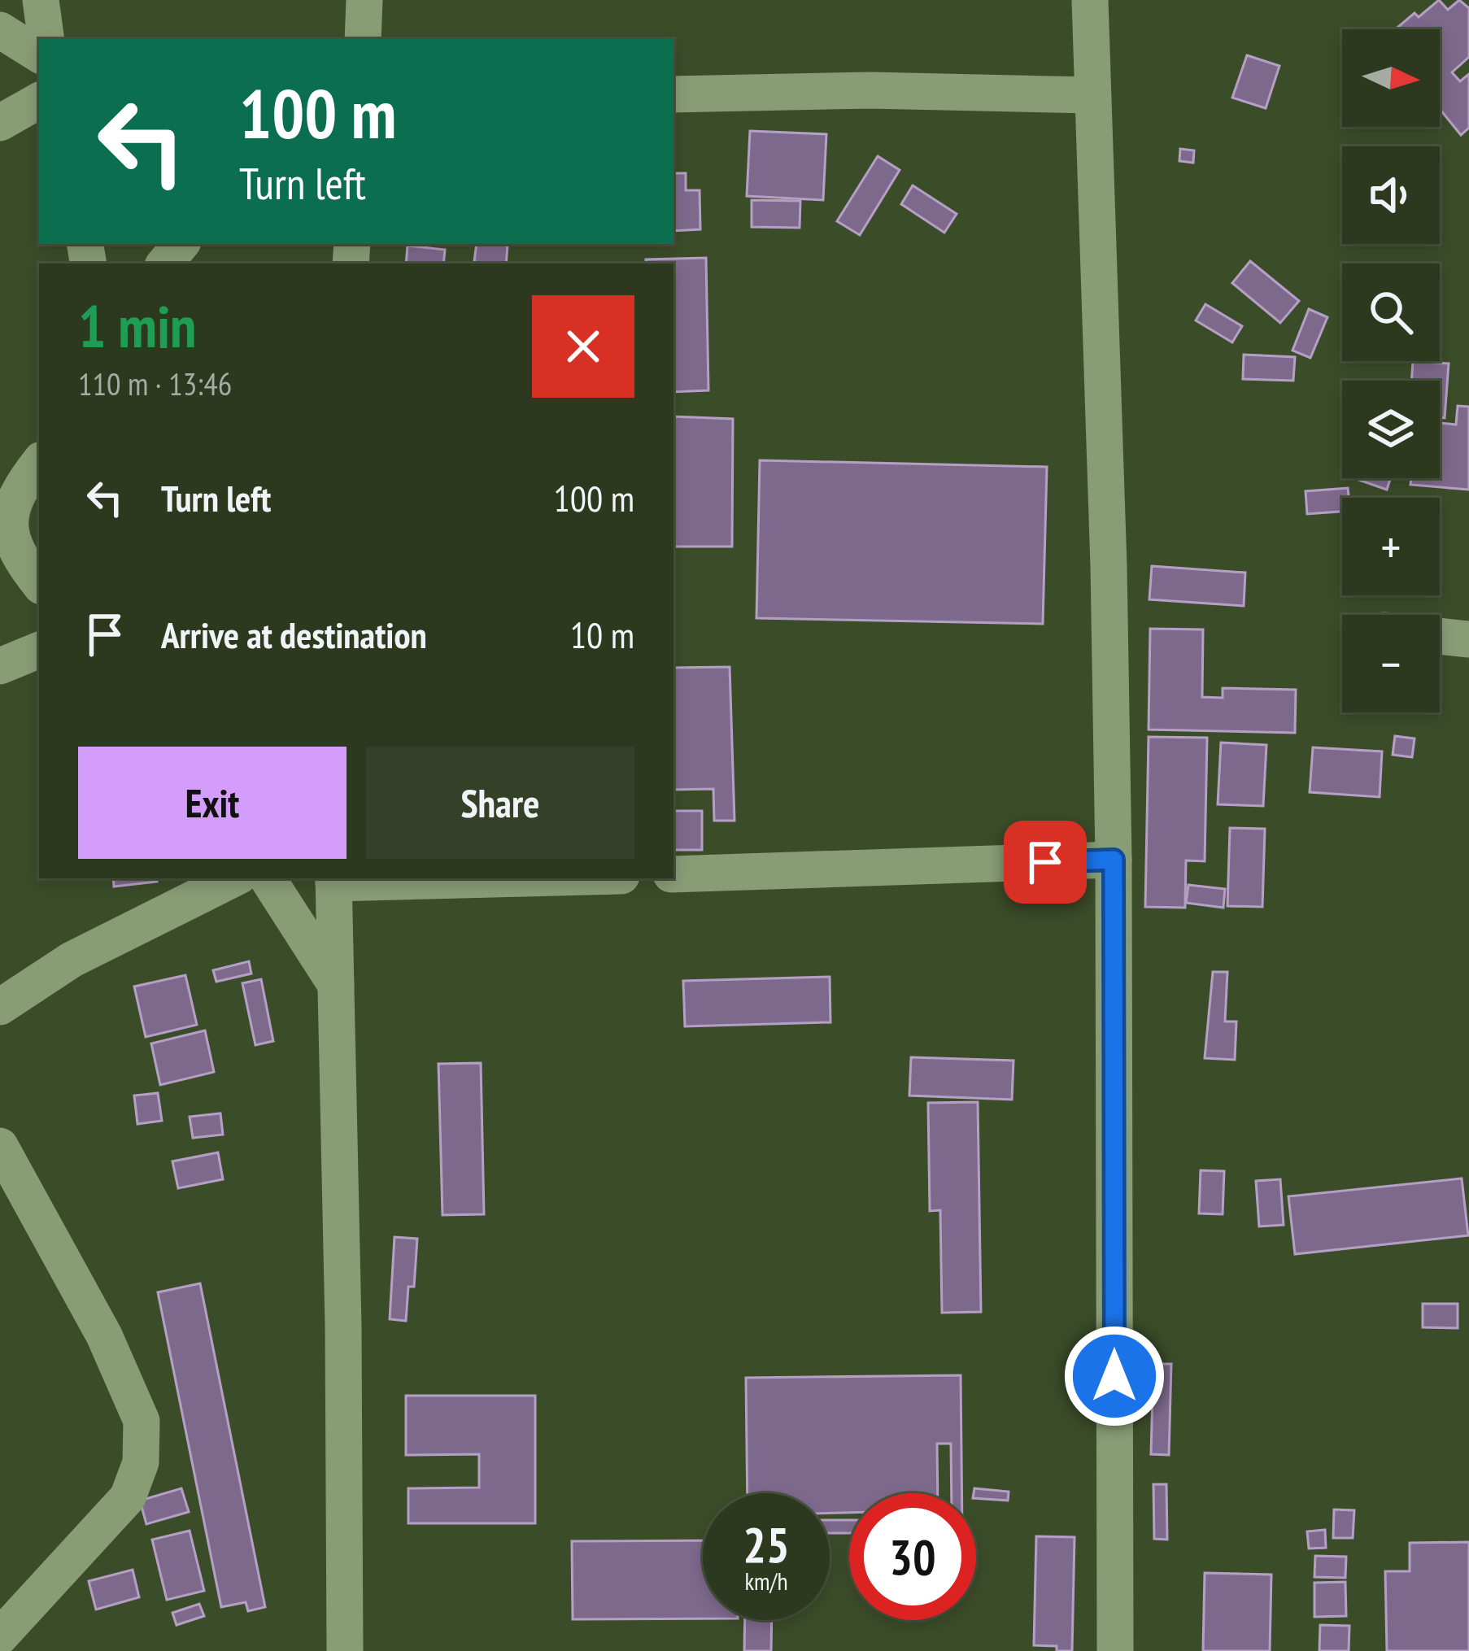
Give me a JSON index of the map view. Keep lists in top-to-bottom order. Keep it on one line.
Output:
{"north":"right","page":{"map_buttons":["+","−"],"turn":["100 m","Turn left"],"heading":["1 min","110 m · 13:46"],"list":[{"name":"Turn left","value":"100 m"},{"name":"Arrive at destination","value":"10 m"}],"buttons":["Exit","Share"],"speed":"25 km/h","limit":"30"}}
